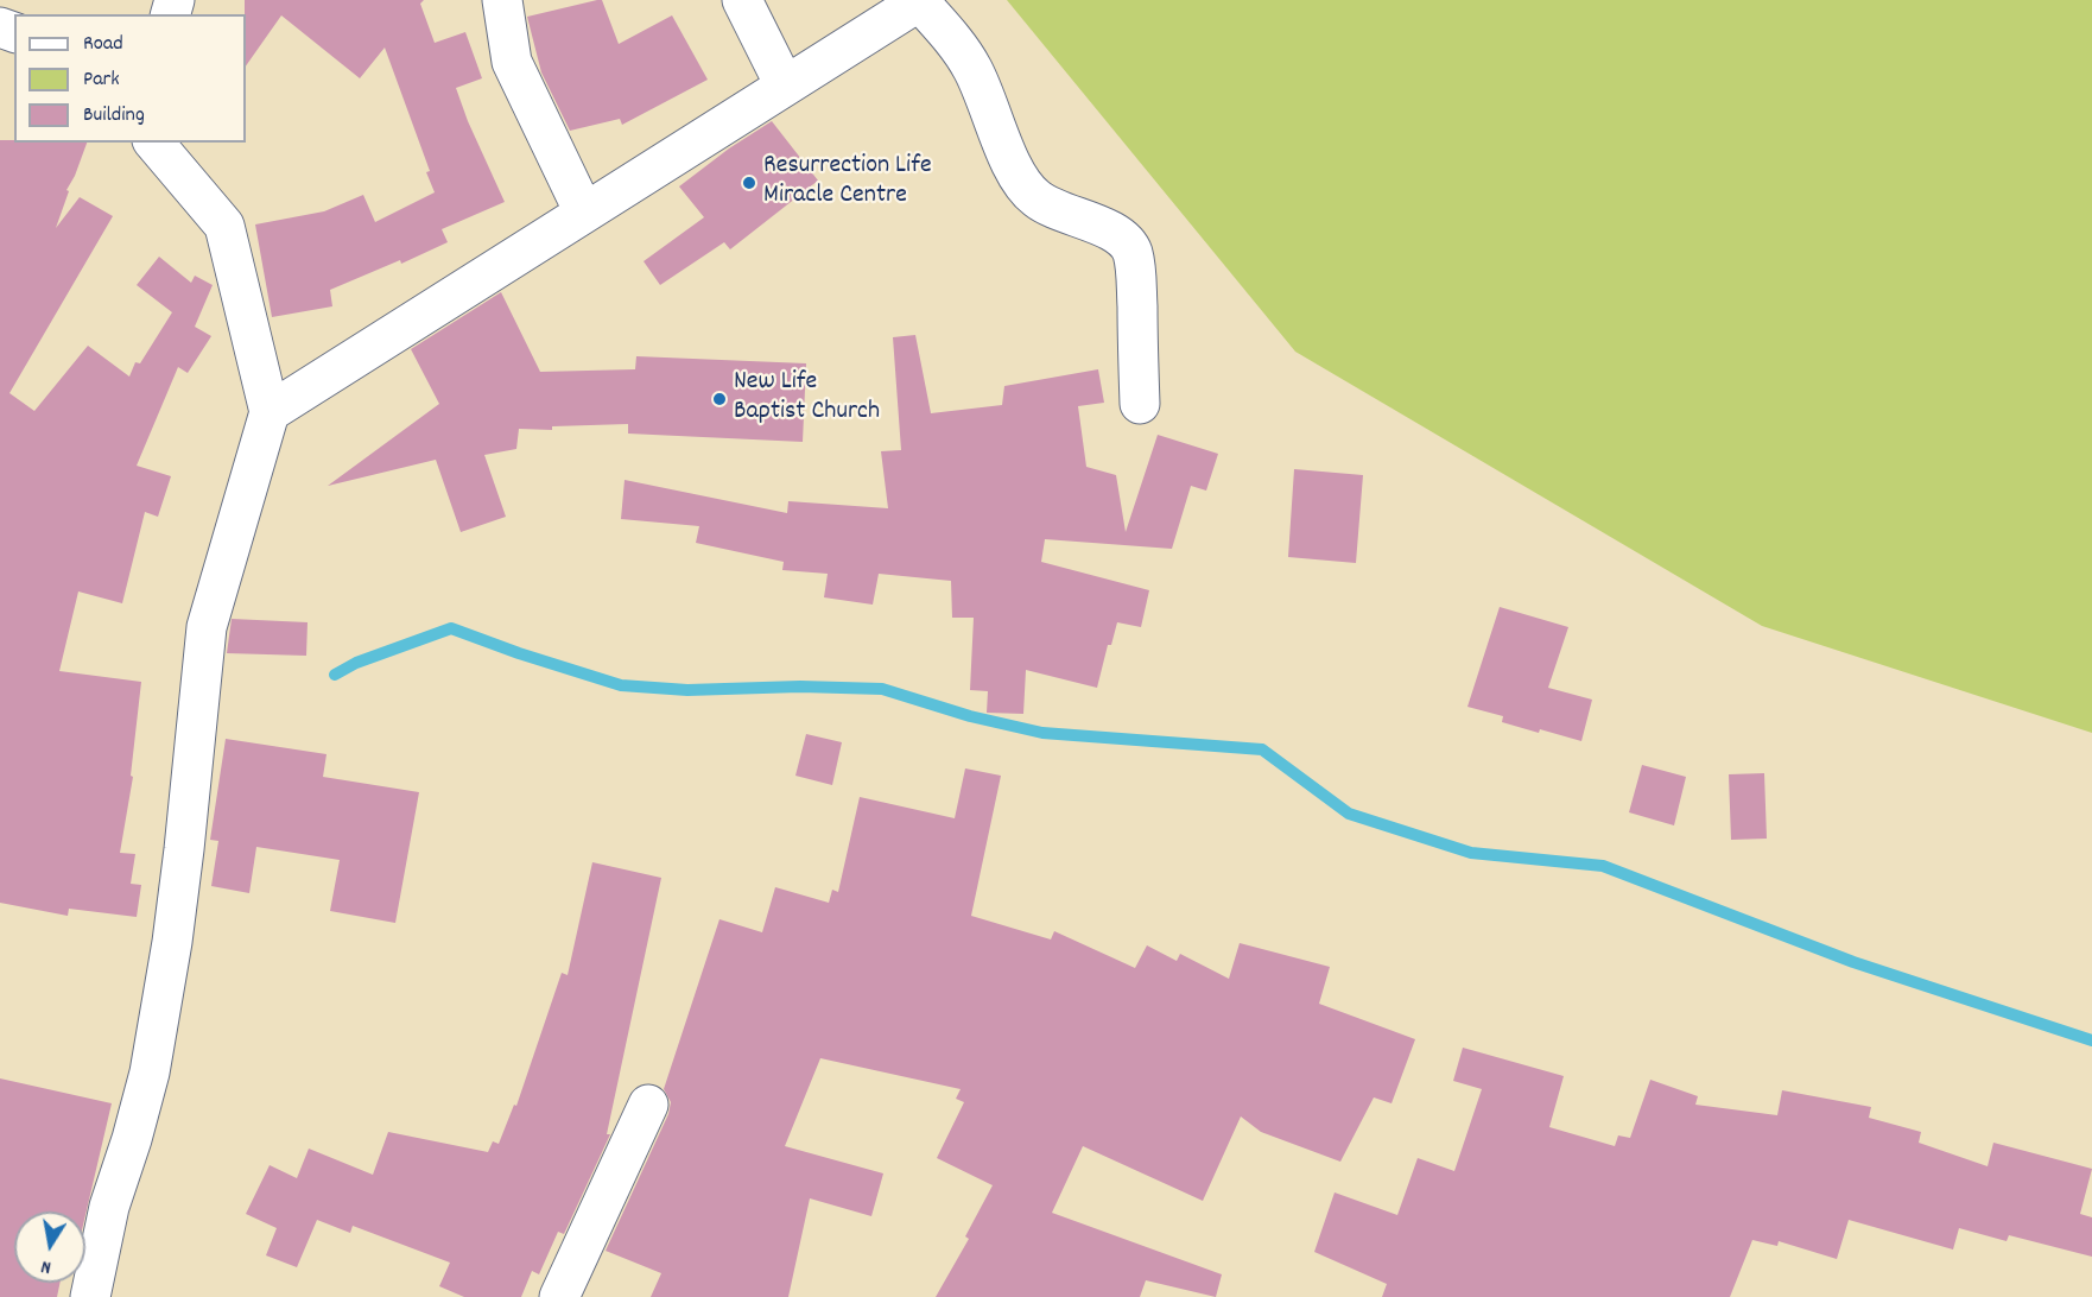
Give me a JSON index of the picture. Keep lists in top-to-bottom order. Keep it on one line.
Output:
{"places":["Resurrection Life Miracle Centre","New Life Baptist Church"],"legend":["Road","Park","Building"],"north":"bottom"}
